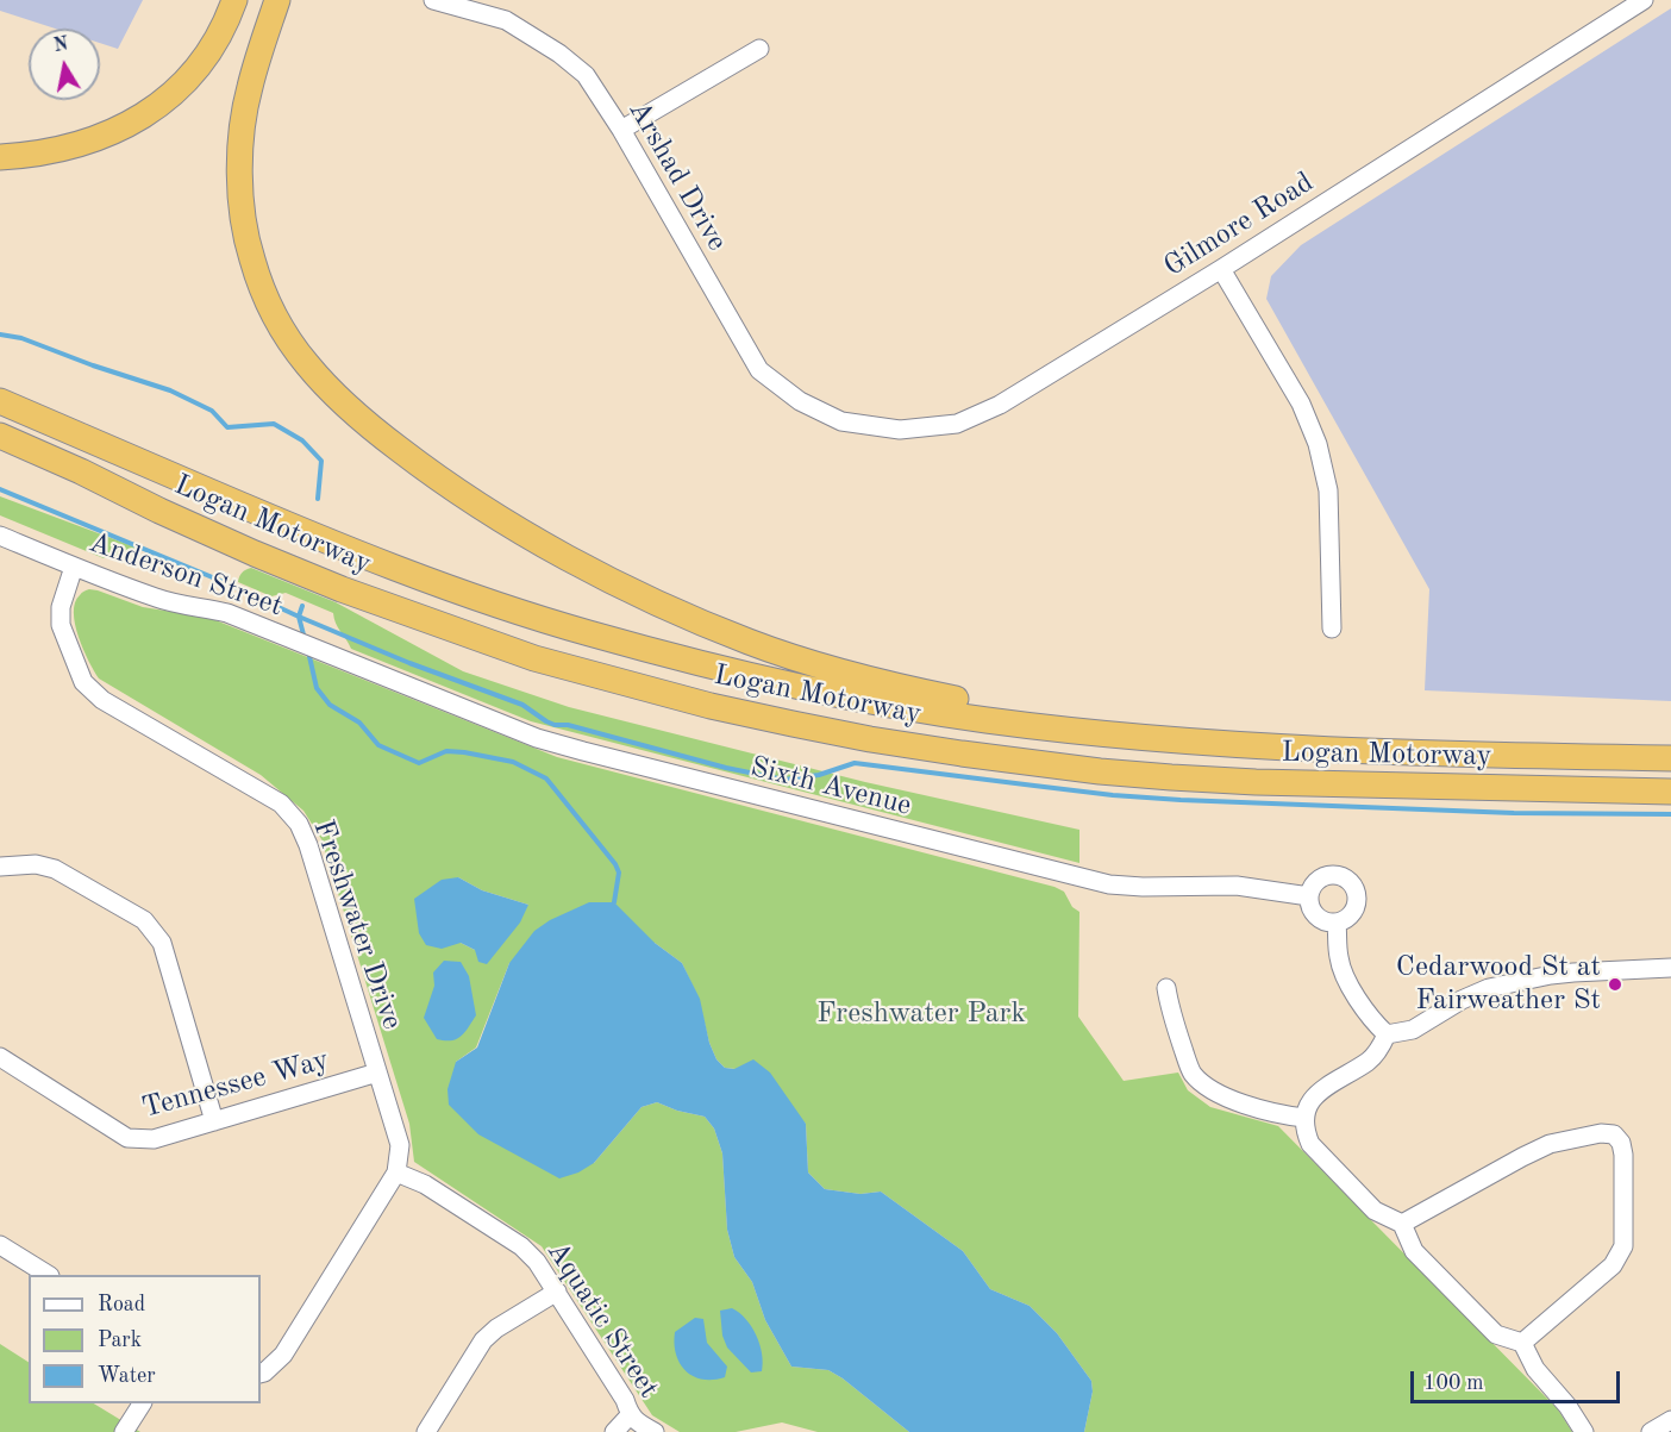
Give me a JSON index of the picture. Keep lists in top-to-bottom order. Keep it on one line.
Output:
{"streets":{"highway":["Logan Motorway"],"street":["Arshad Drive","Gilmore Road","Anderson Street","Sixth Avenue","Freshwater Drive","Tennessee Way","Aquatic Street"]},"crossings":[["Arshad Drive","Gilmore Road"],["Anderson Street","Sixth Avenue"],["Anderson Street","Freshwater Drive"],["Freshwater Drive","Tennessee Way"],["Freshwater Drive","Aquatic Street"]],"parks":["Freshwater Park"],"places":["Cedarwood St at Fairweather St"],"legend":["Road","Park","Water"],"scale_bar":"100 m","north":"top"}
